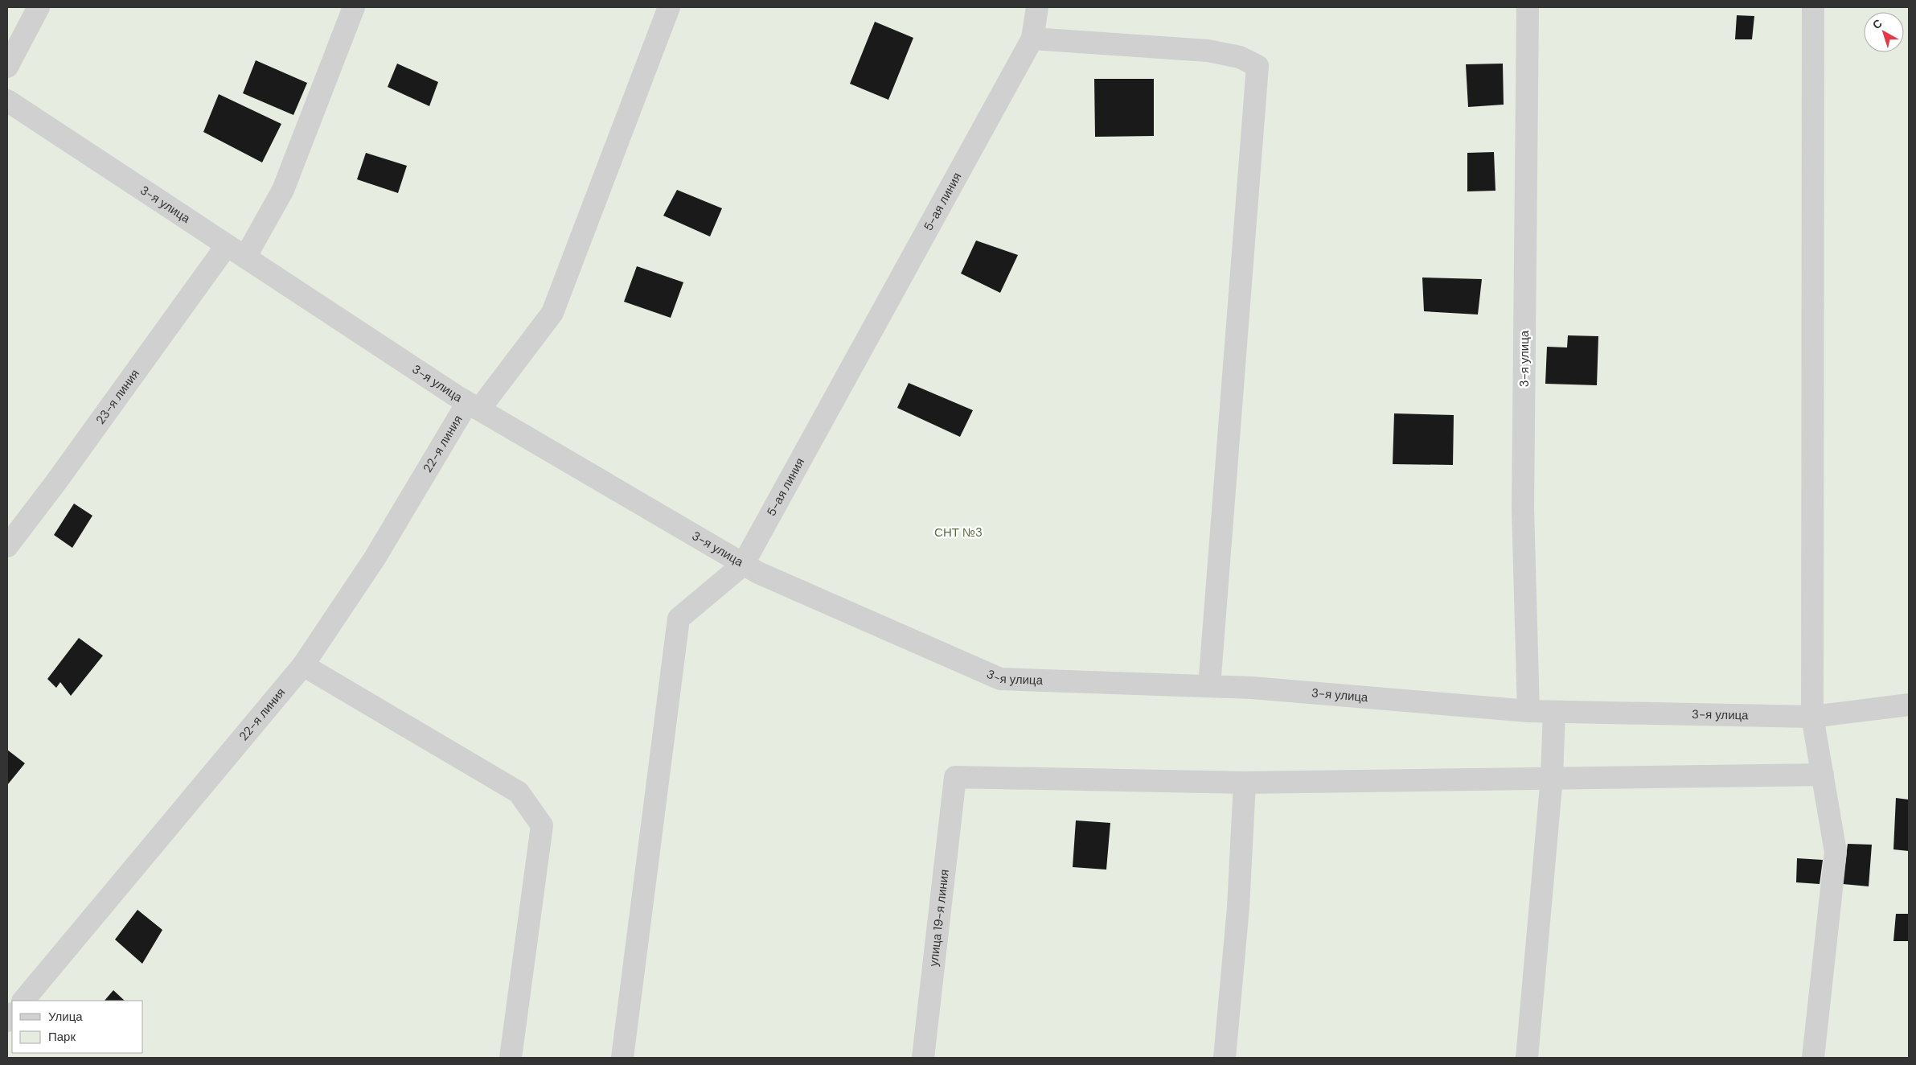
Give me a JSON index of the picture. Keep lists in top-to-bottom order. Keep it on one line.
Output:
{"streets":{"street":["5-ая линия","3-я улица","23-я линия","22-я линия","улица 19-я линия"]},"crossings":[["5-ая линия","3-я улица"],["3-я улица","23-я линия"],["3-я улица","22-я линия"]],"parks":["СНТ №3"],"legend":["Улица","Парк"],"north":"top left"}
